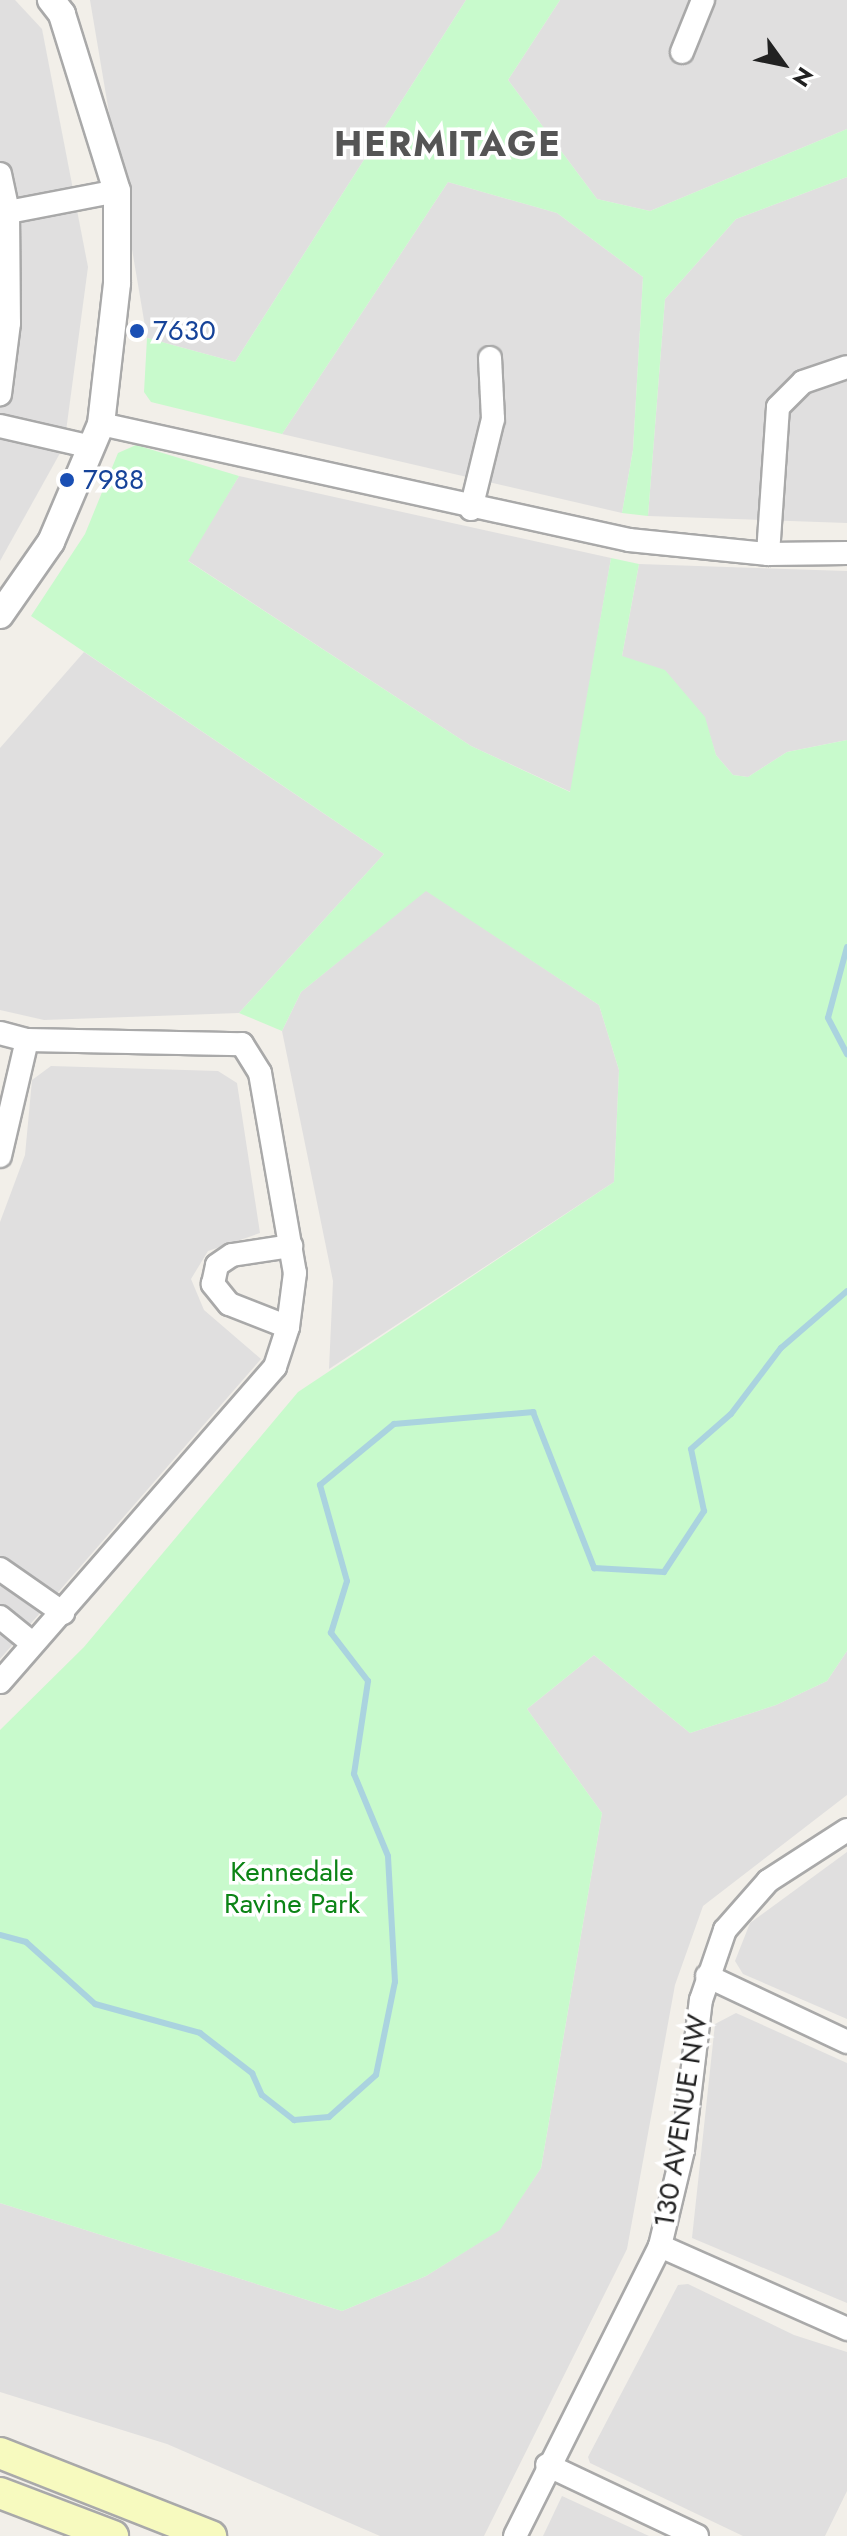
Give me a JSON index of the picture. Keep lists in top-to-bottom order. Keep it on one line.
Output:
{"streets":{"street":["130 AVENUE NW"]},"districts":["HERMITAGE"],"parks":["Kennedale Ravine Park"],"places":["7630","7988"],"north":"bottom right"}
